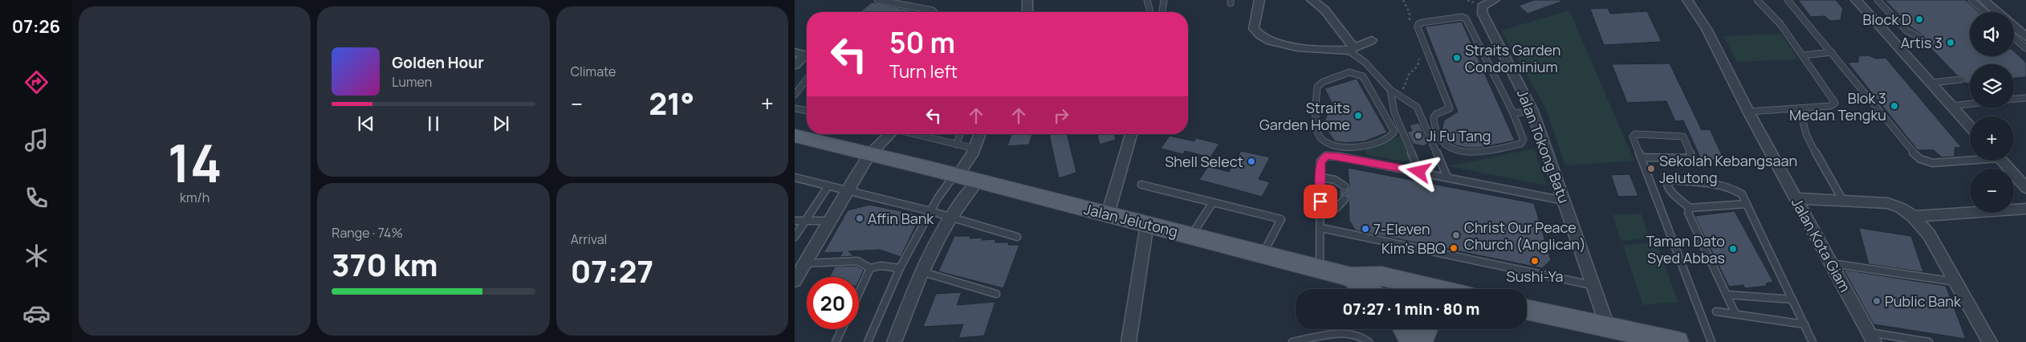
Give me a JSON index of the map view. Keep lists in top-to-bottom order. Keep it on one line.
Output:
{"streets":{"main road":["Jalan Jelutong"],"street":["Jalan Tokong Batu","Jalan Kota Giam"]},"places":["Block D","Artis 3","Straits Garden Condominium","Blok 3 Medan Tengku","Straits Garden Home","Ji Fu Tang","Shell Select","Sekolah Kebangsaan Jelutong","Affin Bank","7-Eleven","Christ Our Peace Church (Anglican)","Kim's BBQ","Taman Dato Syed Abbas","Sushi-Ya","Public Bank"],"page":{"tabs":"07:26","tile":[["14","km/h"],"Climate",["Range · 74%","370 km"],["Arrival","07:27"]],"map_buttons":["+","−"],"turn":["50 m","Turn left"],"song":["Golden Hour","Lumen"],"heat":["−","21°","+"],"limit":"20","trip":"07:27 · 1 min · 80 m"}}
